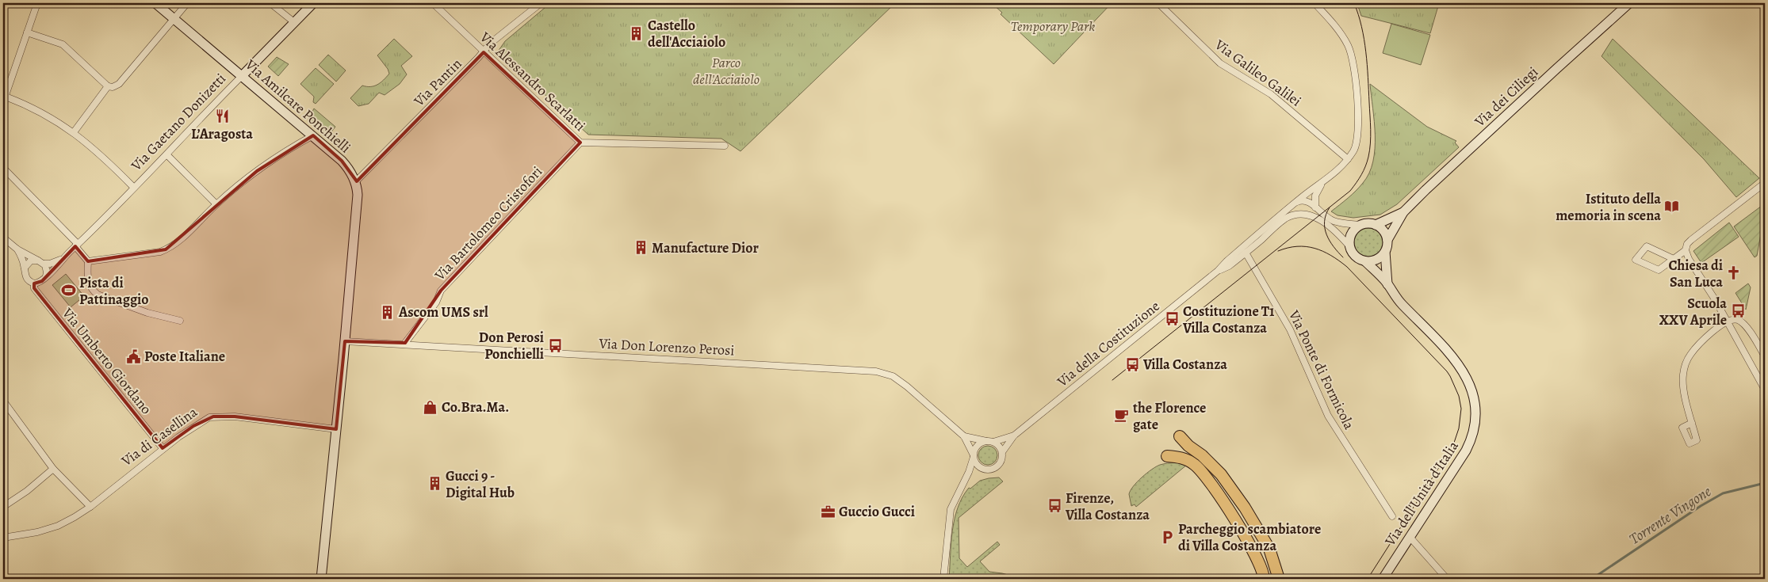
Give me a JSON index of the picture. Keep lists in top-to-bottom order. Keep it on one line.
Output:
{"streets":{"street":["Via Galileo Galilei","Via Alessandro Scarlatti","Via Pantin","Via dei Ciliegi","Via Amilcare Ponchielli","Via Gaetano Donizetti","Via Bartolomeo Cristofori","Via della Costituzione","Via Don Lorenzo Perosi","Via Umberto Giordano","Via Ponte di Formicola","Via di Casellina","Via dell'Unità d'Italia"]},"crossings":[["Via Galileo Galilei","Via della Costituzione"],["Via Alessandro Scarlatti","Via Pantin"],["Via Alessandro Scarlatti","Via Bartolomeo Cristofori"],["Via Pantin","Via Amilcare Ponchielli"],["Via dei Ciliegi","Via della Costituzione"],["Via dei Ciliegi","Via dell'Unità d'Italia"],["Via Amilcare Ponchielli","Via Gaetano Donizetti"],["Via Amilcare Ponchielli","Via Don Lorenzo Perosi"],["Via Amilcare Ponchielli","Via di Casellina"],["Via Gaetano Donizetti","Via Umberto Giordano"],["Via Bartolomeo Cristofori","Via Don Lorenzo Perosi"],["Via della Costituzione","Via Don Lorenzo Perosi"],["Via della Costituzione","Via Ponte di Formicola"],["Via della Costituzione","Via dell'Unità d'Italia"],["Via Umberto Giordano","Via di Casellina"]],"water":["Torrente Vingone"],"parks":["Temporary Park","Parco dell'Acciaiolo"],"places":{"building":["Castello dell'Acciaiolo","Manufacture Dior","Ascom UMS srl","Gucci 9 - Digital Hub"],"restaurant":["L’Aragosta"],"library":["Istituto della memoria in scena"],"church":["Chiesa di San Luca"],"sports":["Pista di Pattinaggio"],"bus stop":["Scuola XXV Aprile","Costituzione T1 Villa Costanza","Don Perosi Ponchielli","Villa Costanza","Firenze, Villa Costanza"],"public building":["Poste Italiane"],"shop":["Co.Bra.Ma."],"cafe":["the Florence gate"],"office":["Guccio Gucci"],"parking":["Parcheggio scambiatore di Villa Costanza"]}}
